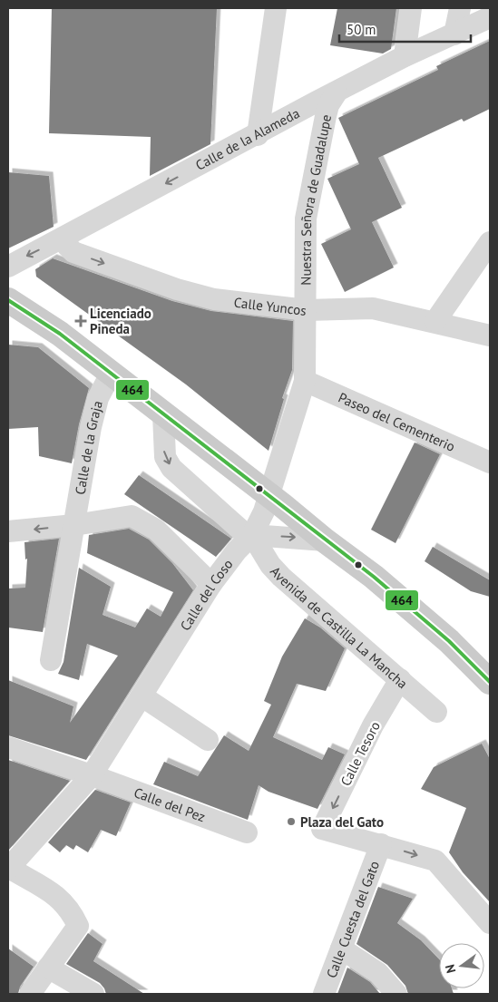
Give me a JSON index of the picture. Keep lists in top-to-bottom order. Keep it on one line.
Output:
{"streets":{"street":["Calle de la Alameda","Nuestra Señora de Guadalupe","Calle Yuncos","Paseo del Cementerio","Calle de la Graja","Calle del Coso","Avenida de Castilla La Mancha","Calle Tesoro","Calle del Pez","Calle Cuesta del Gato"]},"crossings":[["Calle de la Alameda","Nuestra Señora de Guadalupe"],["Calle de la Alameda","Calle Yuncos"],["Nuestra Señora de Guadalupe","Calle Yuncos"],["Nuestra Señora de Guadalupe","Paseo del Cementerio"],["Calle del Coso","Avenida de Castilla La Mancha"],["Calle del Coso","Calle del Pez"],["Avenida de Castilla La Mancha","Calle Tesoro"],["Calle Tesoro","Calle Cuesta del Gato"]],"one_way":["Calle de la Alameda","Calle Yuncos"],"places":{"health":["Licenciado Pineda"],"other":["Plaza del Gato"]},"lines":["transit line 464"],"scale_bar":"50 m","north":"left"}
